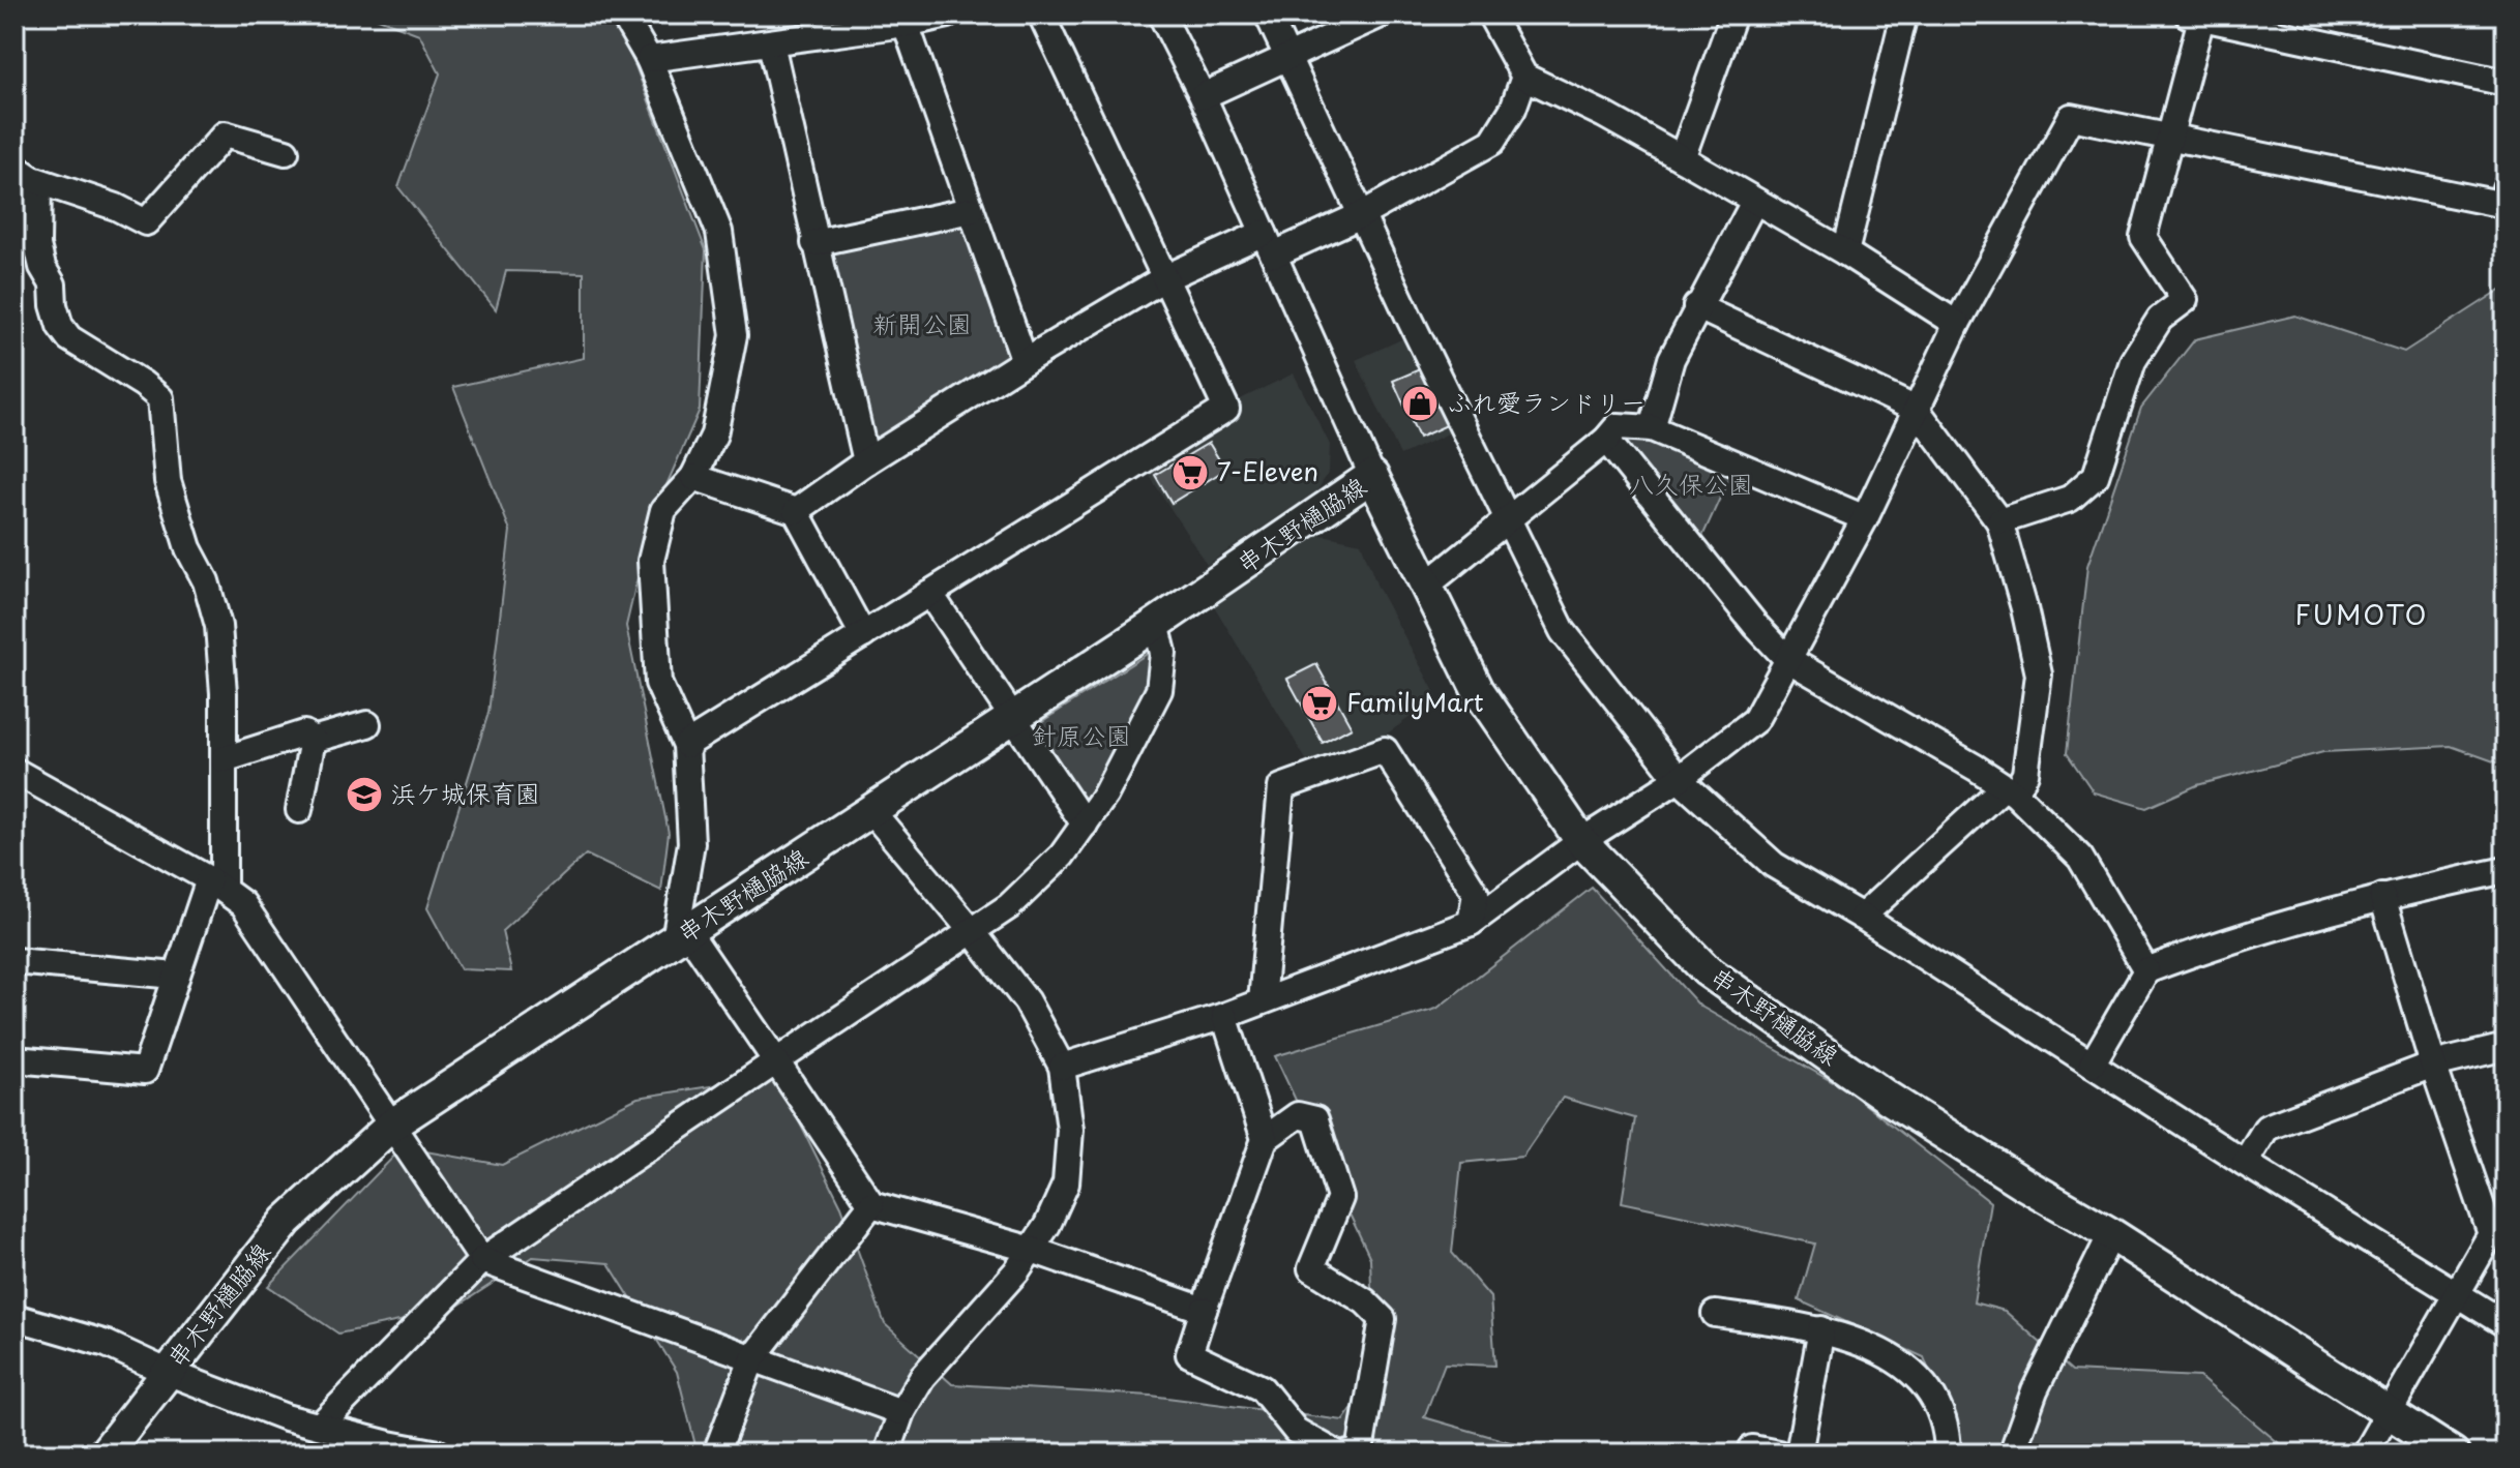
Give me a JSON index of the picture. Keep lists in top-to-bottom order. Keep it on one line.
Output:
{"streets":{"main road":["串木野樋脇線"]},"districts":["FUMOTO"],"parks":["新開公園","八久保公園","針原公園"],"places":{"shop":["ふれ愛ランドリー"],"supermarket":["7-Eleven","FamilyMart"],"school or university":["浜ケ城保育園"]}}
